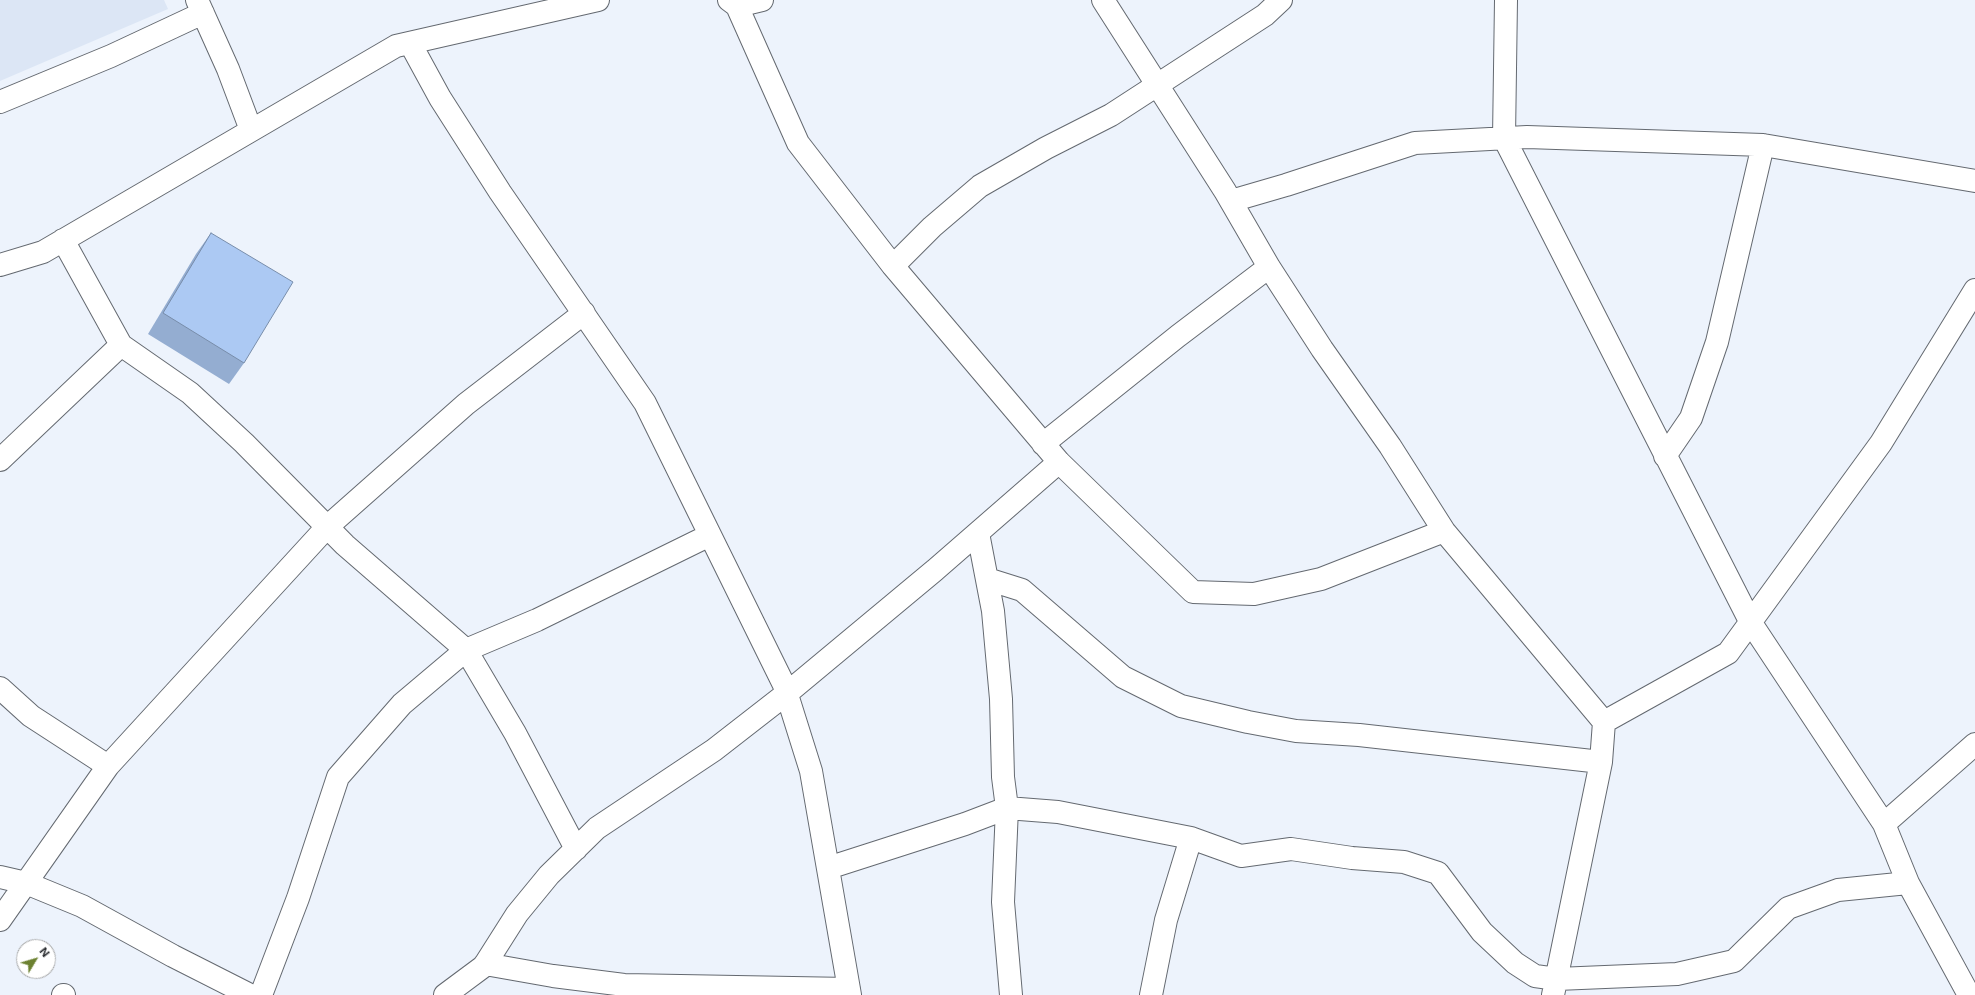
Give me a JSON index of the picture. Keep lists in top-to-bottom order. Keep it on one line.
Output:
{"north":"top right"}
